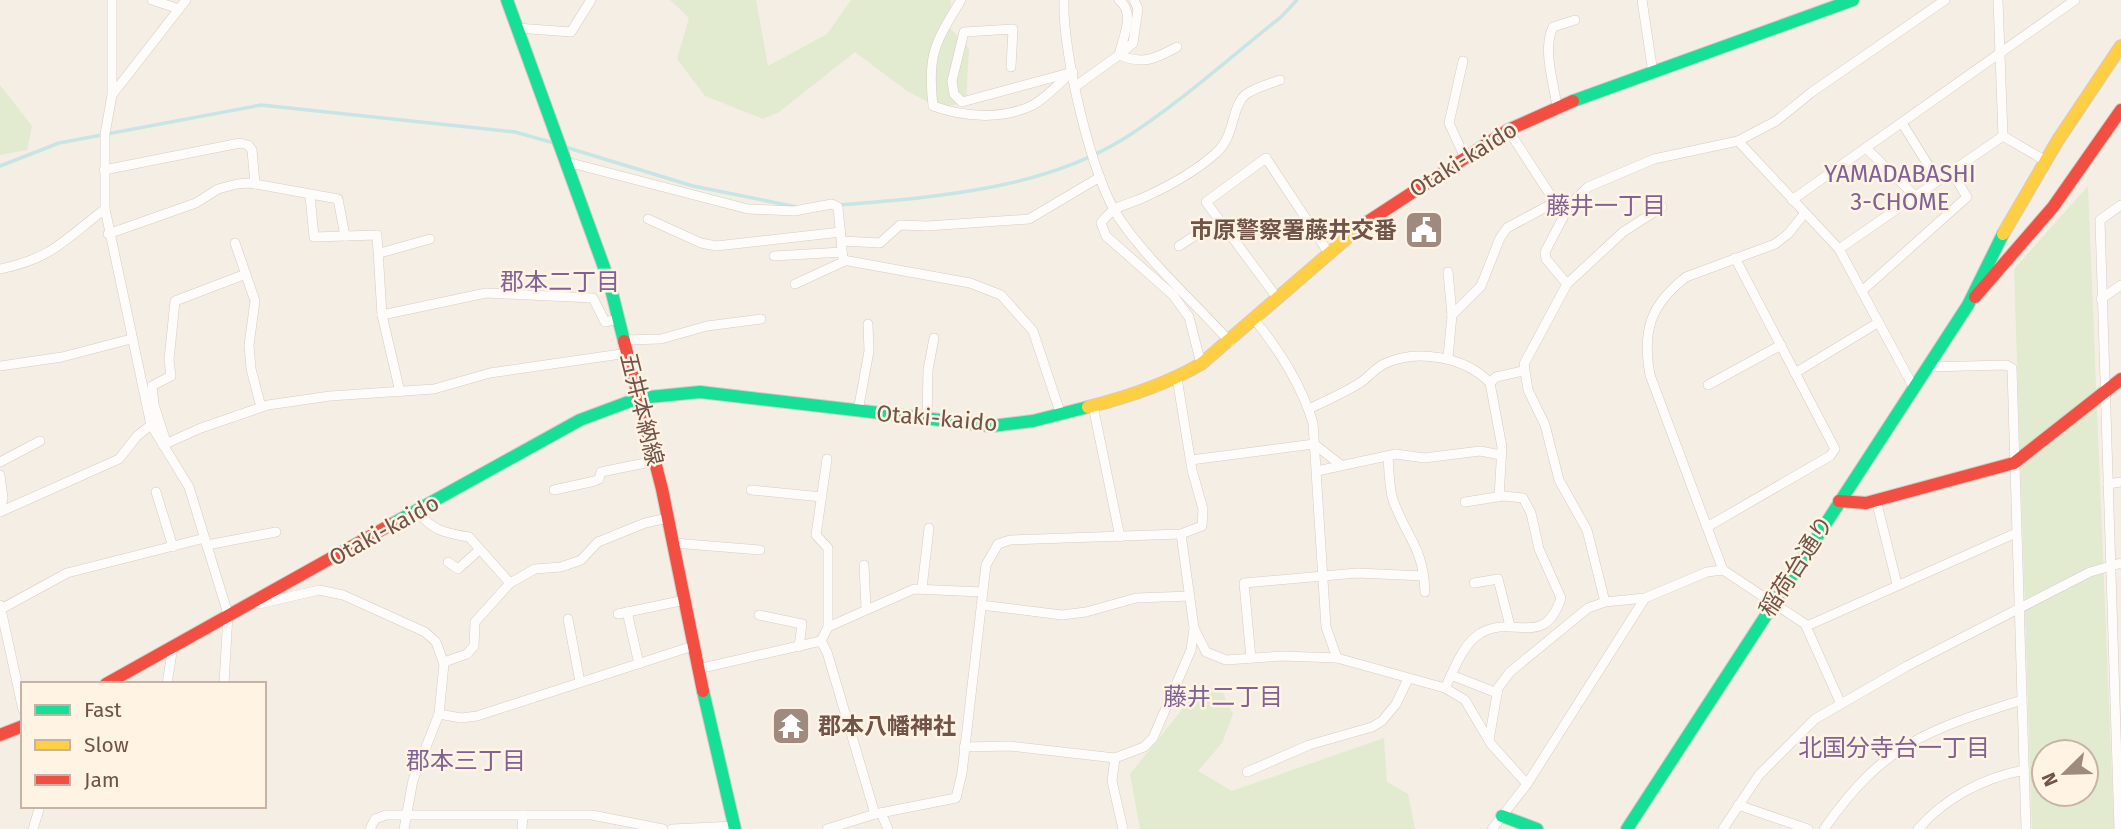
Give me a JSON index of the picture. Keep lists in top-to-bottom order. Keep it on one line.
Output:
{"streets":{"main road":["Otaki-kaido","五井本納線","稲荷台通り"]},"crossings":[["Otaki-kaido","五井本納線"]],"districts":["YAMADABASHI 3-CHOME","藤井一丁目","郡本二丁目","藤井二丁目","北国分寺台一丁目","郡本三丁目"],"places":{"public building":["市原警察署藤井交番"],"temple":["郡本八幡神社"]},"legend":["Fast","Slow","Jam"],"north":"bottom left"}
